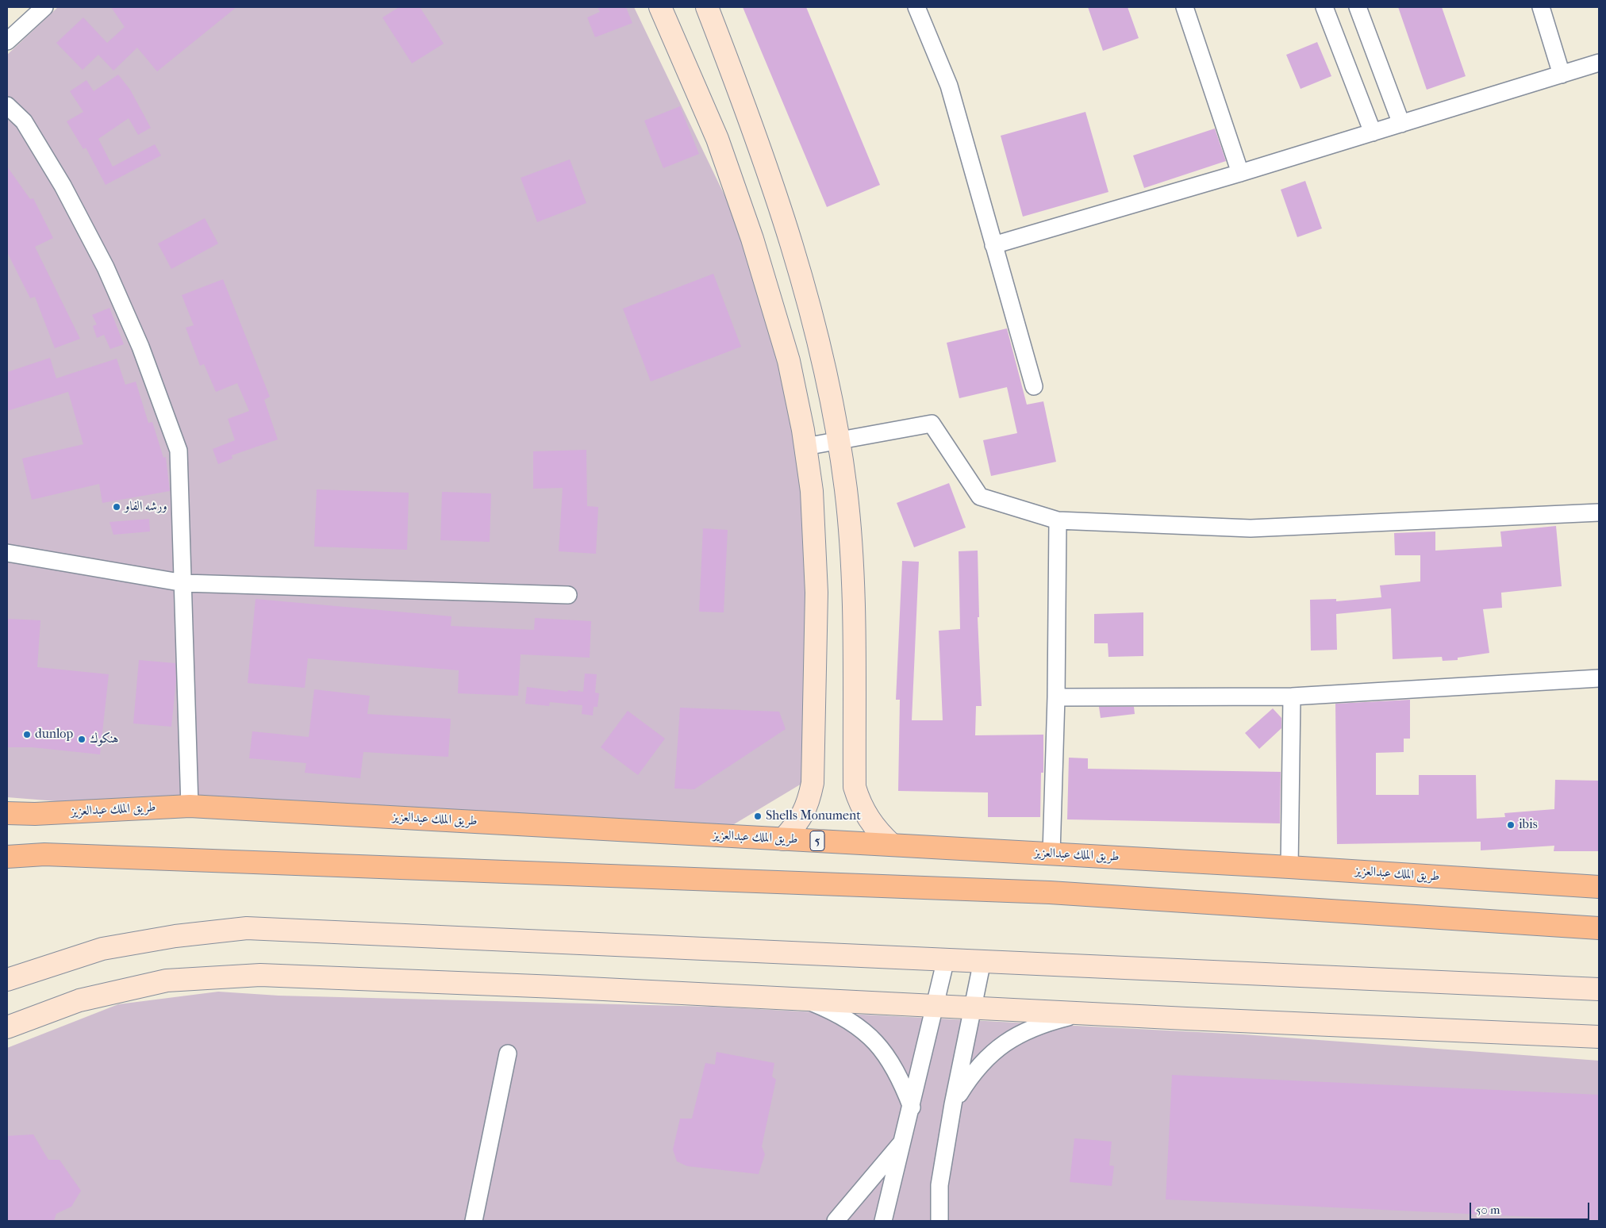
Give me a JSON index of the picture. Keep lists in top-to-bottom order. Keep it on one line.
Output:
{"streets":{"highway":["طريق الملك عبدالعزيز","5"]},"places":["ورشه الفاو","dunlop","هنكوك","Shells Monument","ibis"],"scale_bar":"50 m"}
